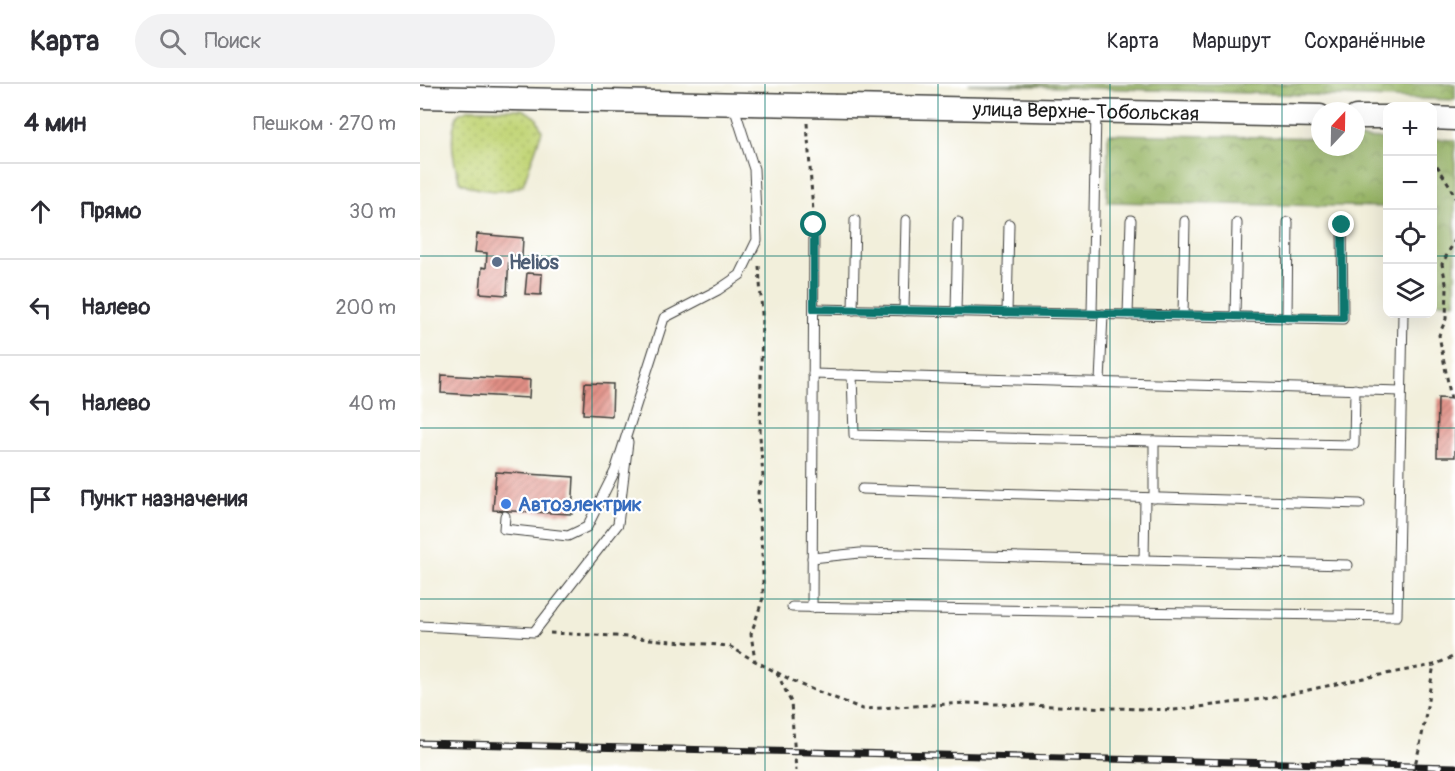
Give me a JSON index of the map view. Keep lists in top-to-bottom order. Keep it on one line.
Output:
{"streets":{"street":["улица Верхне-Тобольская"]},"places":["Helios","Автоэлектрик"],"north":"top","page":{"header":"Карта","search":"Поиск","nav":["Карта","Маршрут","Сохранённые"],"heading":["4 мин","Пешком · 270 m"],"map_buttons":["+","−"],"list":[["Прямо","30 m"],["Налево","200 m"],["Налево","40 m"],"Пункт назначения"]}}
